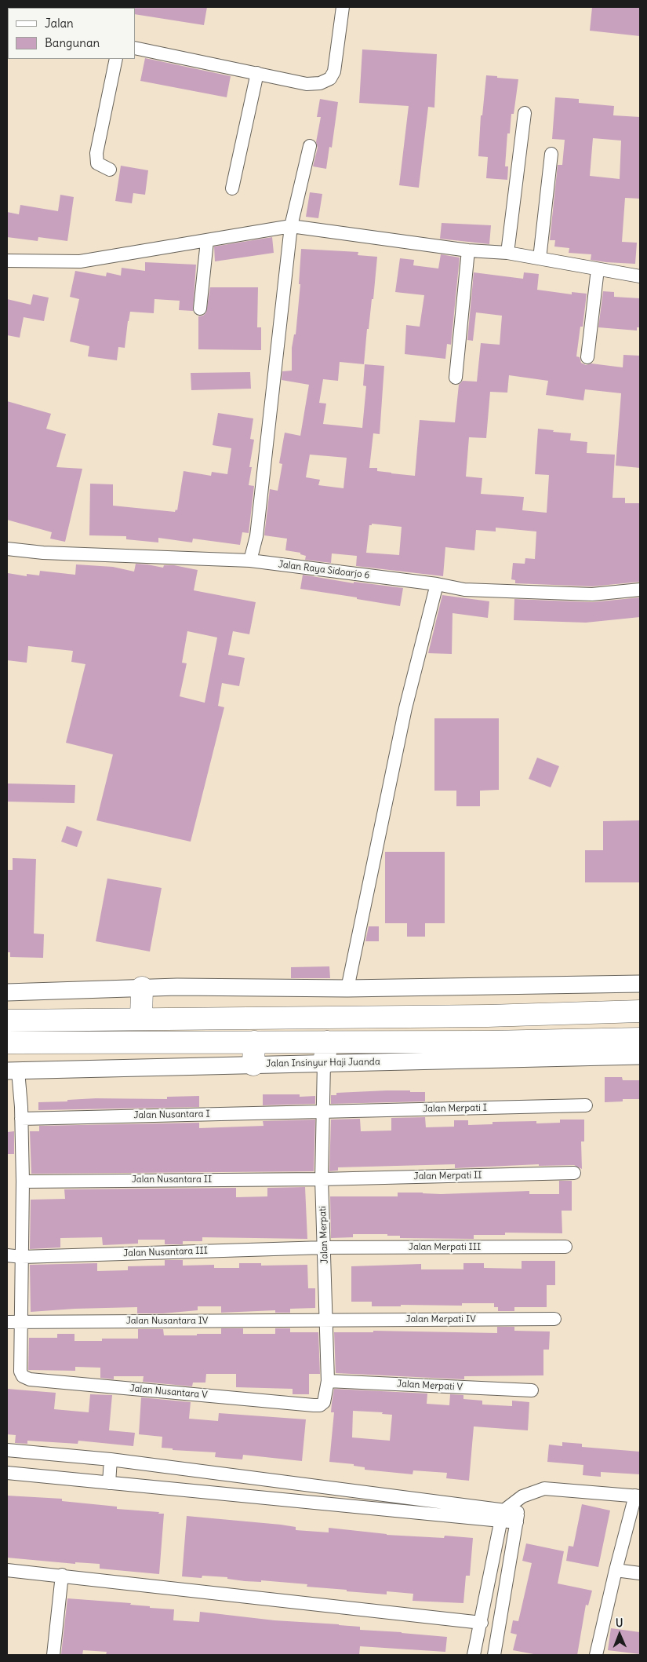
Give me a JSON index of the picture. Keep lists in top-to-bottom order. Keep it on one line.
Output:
{"streets":{"highway":["Jalan Insinyur Haji Juanda"],"street":["Jalan Raya Sidoarjo 6","Jalan Merpati I","Jalan Nusantara I","Jalan Merpati II","Jalan Nusantara II","Jalan Merpati","Jalan Merpati III","Jalan Nusantara III","Jalan Merpati IV","Jalan Nusantara IV","Jalan Merpati V","Jalan Nusantara V"]},"crossings":[["Jalan Insinyur Haji Juanda","Jalan Merpati"],["Jalan Merpati I","Jalan Nusantara I"],["Jalan Merpati I","Jalan Merpati"],["Jalan Nusantara I","Jalan Merpati"],["Jalan Merpati II","Jalan Nusantara II"],["Jalan Merpati II","Jalan Merpati"],["Jalan Nusantara II","Jalan Merpati"],["Jalan Merpati","Jalan Merpati III"],["Jalan Merpati","Jalan Nusantara III"],["Jalan Merpati","Jalan Merpati IV"],["Jalan Merpati","Jalan Nusantara IV"],["Jalan Merpati","Jalan Merpati V"],["Jalan Merpati","Jalan Nusantara V"],["Jalan Merpati III","Jalan Nusantara III"],["Jalan Merpati IV","Jalan Nusantara IV"],["Jalan Nusantara IV","Jalan Nusantara V"]],"legend":["Jalan","Bangunan"],"north":"top"}
